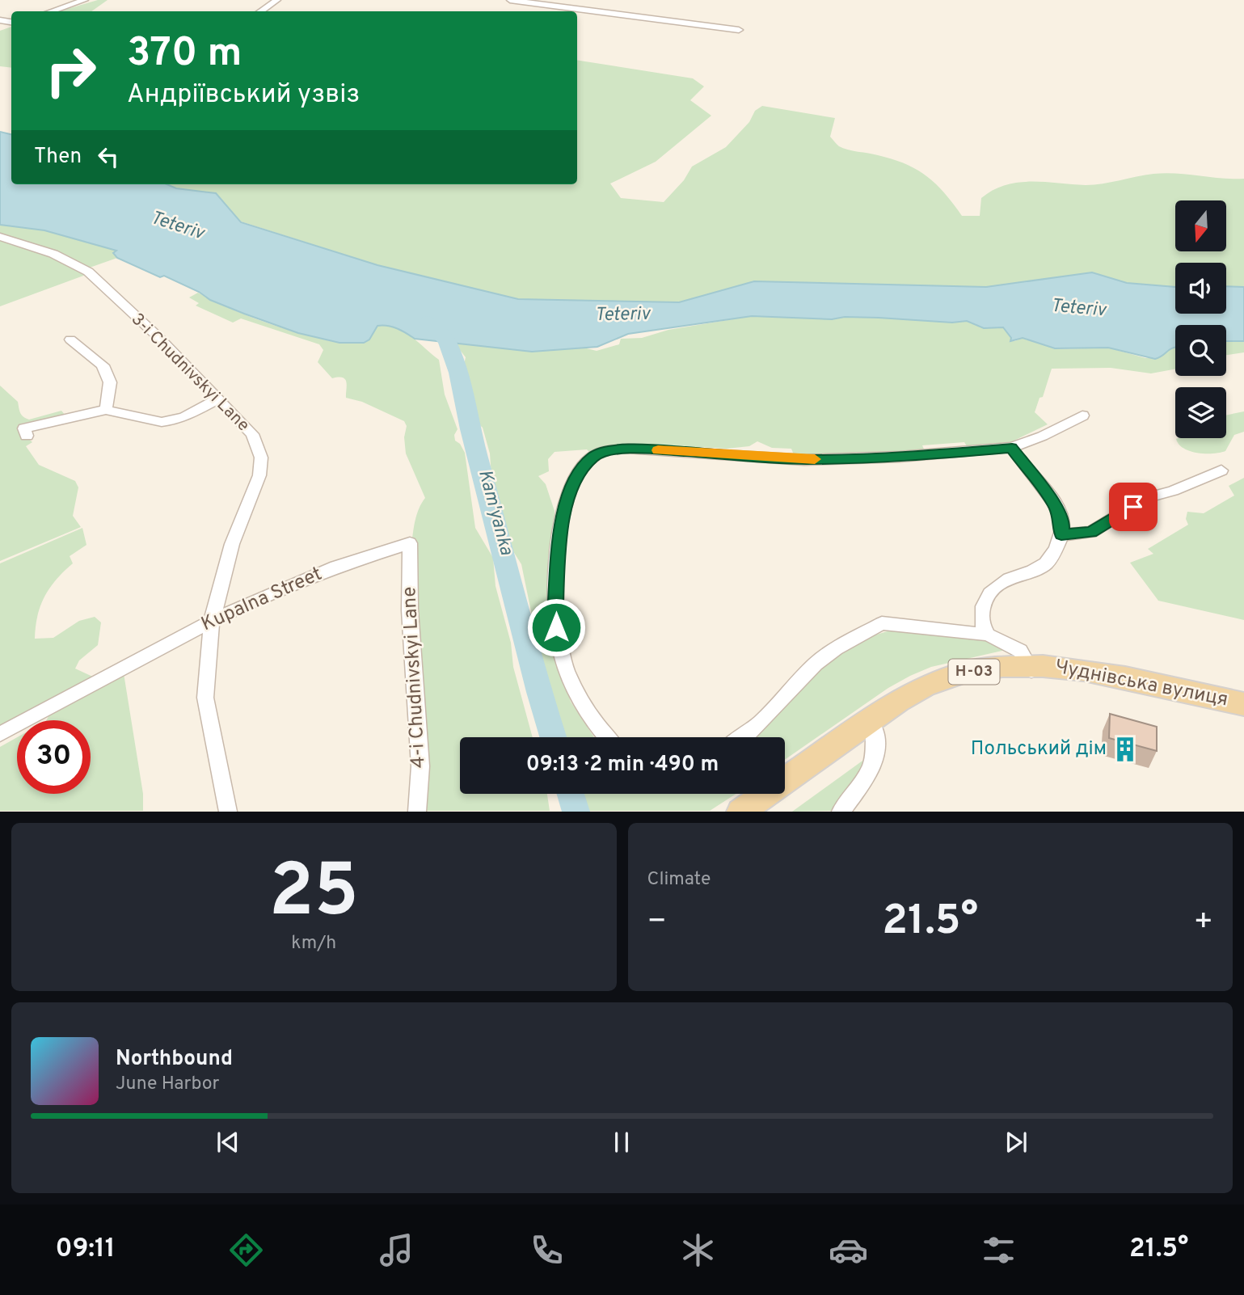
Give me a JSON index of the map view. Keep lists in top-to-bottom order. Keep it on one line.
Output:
{"streets":{"main road":["Н-03","Чуднівська вулиця"],"street":["3-i Chudnivskyi Lane","Kupalna Street","4-i Chudnivskyi Lane"]},"crossings":[["3-i Chudnivskyi Lane","Kupalna Street"],["Kupalna Street","4-i Chudnivskyi Lane"]],"water":["Teteriv","Kam'yanka"],"places":{"building":["Польський дім"]},"north":"bottom","page":{"turn":["370 m","Андріївський узвіз"],"then":"Then","limit":"30","trip":"09:13 · 2 min · 490 m","tile":[["25","km/h"],"Climate"],"heat":["−","21.5°","+"],"song":["Northbound","June Harbor"],"tabs":["09:11","21.5°"]}}
